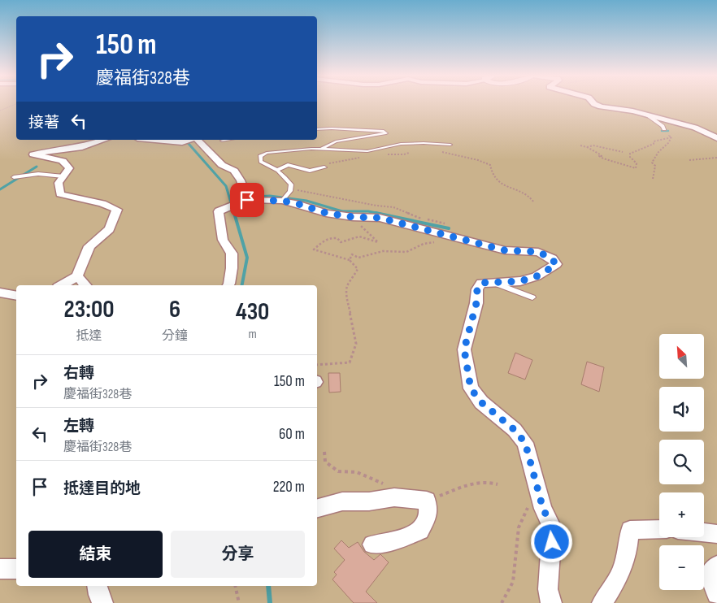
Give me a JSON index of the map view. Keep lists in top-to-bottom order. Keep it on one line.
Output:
{"north":"top left","page":{"turn":["150 m","慶福街328巷"],"then":"接著","eta":["23:00","抵達","6","分鐘","430","m"],"map_buttons":["+","−"],"list":[{"name":"右轉","note":"慶福街328巷","value":"150 m"},{"name":"左轉","note":"慶福街328巷","value":"60 m"},{"name":"抵達目的地","value":"220 m"}],"buttons":["結束","分享"]}}
